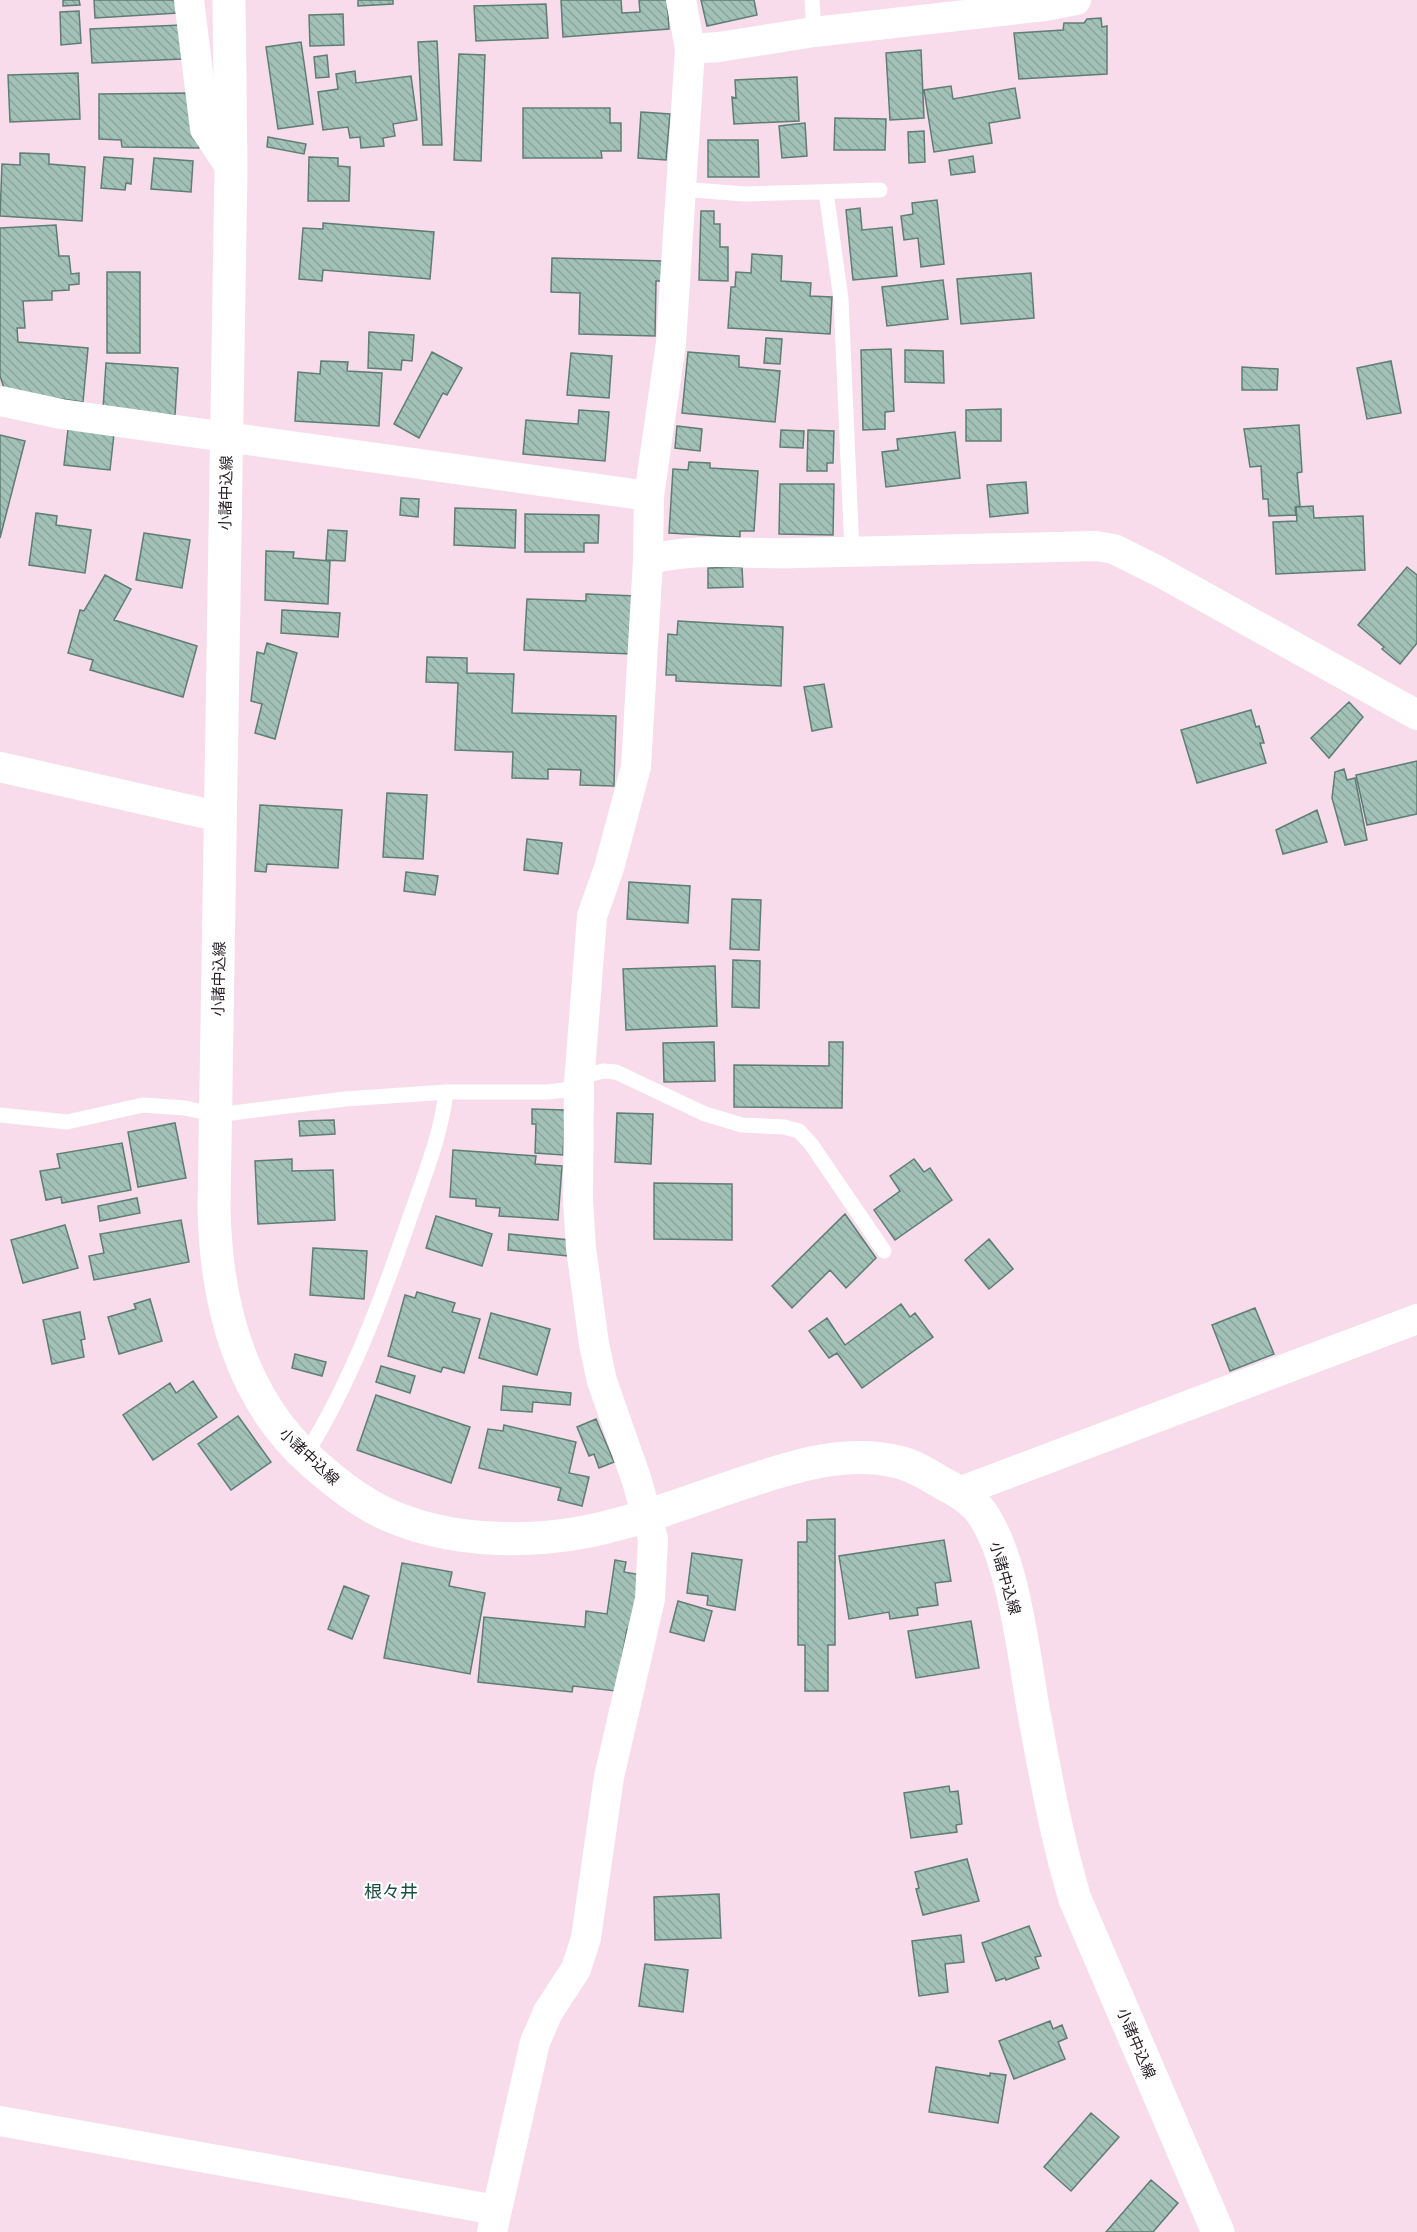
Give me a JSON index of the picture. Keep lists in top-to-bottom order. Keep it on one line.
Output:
{"streets":{"main road":["小諸中込線"]},"districts":["根々井"]}
